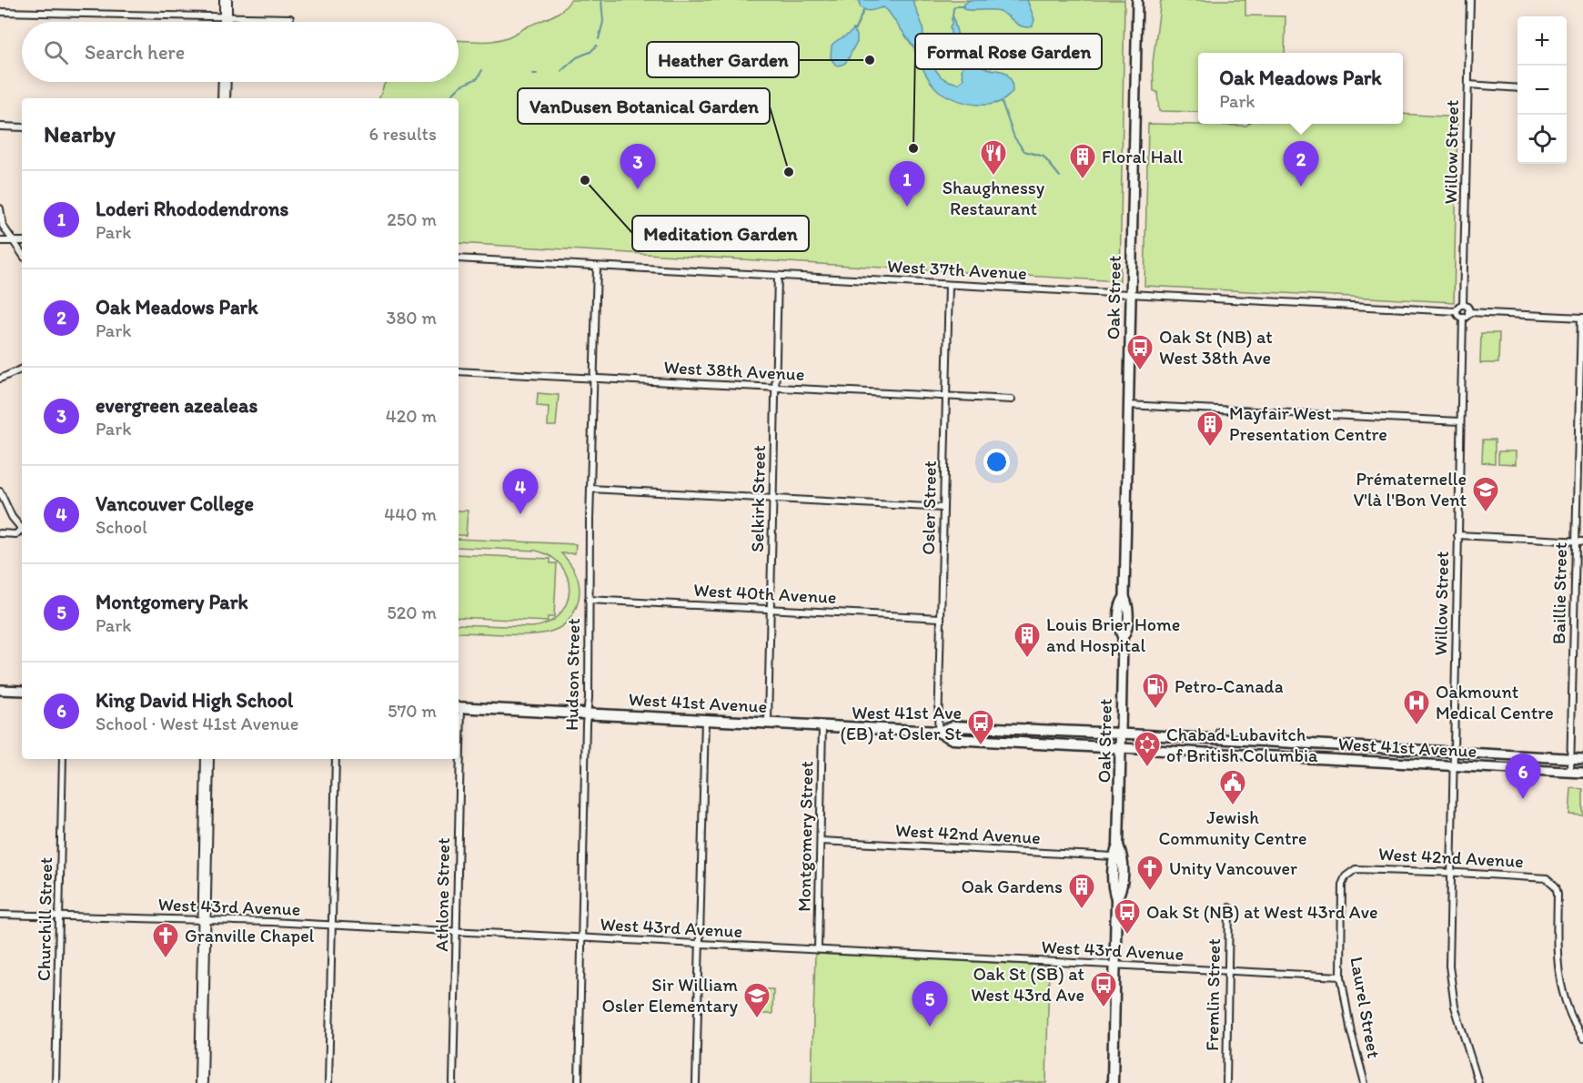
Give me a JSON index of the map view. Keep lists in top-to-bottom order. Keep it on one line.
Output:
{"streets":{"main road":["Oak Street","West 41st Avenue"],"street":["Willow Street","West 37th Avenue","West 38th Avenue","Selkirk Street","Osler Street","West 40th Avenue","Baillie Street","Hudson Street","West 42nd Avenue","Montgomery Street","Athlone Street","West 43rd Avenue","Churchill Street","Fremlin Street","Laurel Street"]},"crossings":[["Willow Street","West 37th Avenue"],["Willow Street","West 41st Avenue"],["Willow Street","West 42nd Avenue"],["West 37th Avenue","Oak Street"],["West 37th Avenue","Selkirk Street"],["West 37th Avenue","Osler Street"],["West 37th Avenue","Hudson Street"],["Oak Street","West 41st Avenue"],["Oak Street","West 42nd Avenue"],["Oak Street","West 43rd Avenue"],["West 38th Avenue","Selkirk Street"],["West 38th Avenue","Osler Street"],["West 38th Avenue","Hudson Street"],["Selkirk Street","West 40th Avenue"],["Selkirk Street","West 41st Avenue"],["Osler Street","West 40th Avenue"],["Osler Street","West 41st Avenue"],["West 40th Avenue","Hudson Street"],["Baillie Street","West 41st Avenue"],["Hudson Street","West 41st Avenue"],["Hudson Street","West 43rd Avenue"],["West 41st Avenue","Montgomery Street"],["West 42nd Avenue","Montgomery Street"],["West 42nd Avenue","Laurel Street"],["Montgomery Street","West 43rd Avenue"],["Athlone Street","West 43rd Avenue"],["West 43rd Avenue","Churchill Street"],["West 43rd Avenue","Fremlin Street"],["West 43rd Avenue","Laurel Street"]],"places":{"other":["Heather Garden","Formal Rose Garden","VanDusen Botanical Garden","Meditation Garden"],"restaurant":["Shaughnessy Restaurant"],"building":["Floral Hall","Mayfair West Presentation Centre","Louis Brier Home and Hospital","Oak Gardens"],"bus stop":["Oak St (NB) at West 38th Ave","West 41st Ave (EB) at Osler St","Oak St (NB) at West 43rd Ave","Oak St (SB) at West 43rd Ave"],"school or university":["Prématernelle V'là l'Bon Vent","Sir William Osler Elementary"],"fuel station":["Petro-Canada"],"hospital":["Oakmount Medical Centre"],"synagogue":["Chabad Lubavitch of British Columbia"],"public building":["Jewish Community Centre"],"church":["Unity Vancouver","Granville Chapel"]},"page":{"map_buttons":["+","−"],"search":"Search here","popup":["Oak Meadows Park","Park"],"heading":["Nearby","6 results"],"pins":["2","3","1","4","6","5"],"list":[{"mark":"1","name":"Loderi Rhododendrons","note":"Park","value":"250 m"},{"mark":"2","name":"Oak Meadows Park","note":"Park","value":"380 m"},{"mark":"3","name":"evergreen azealeas","note":"Park","value":"420 m"},{"mark":"4","name":"Vancouver College","note":"School","value":"440 m"},{"mark":"5","name":"Montgomery Park","note":"Park","value":"520 m"},{"mark":"6","name":"King David High School","note":"School · West 41st Avenue","value":"570 m"}]}}
